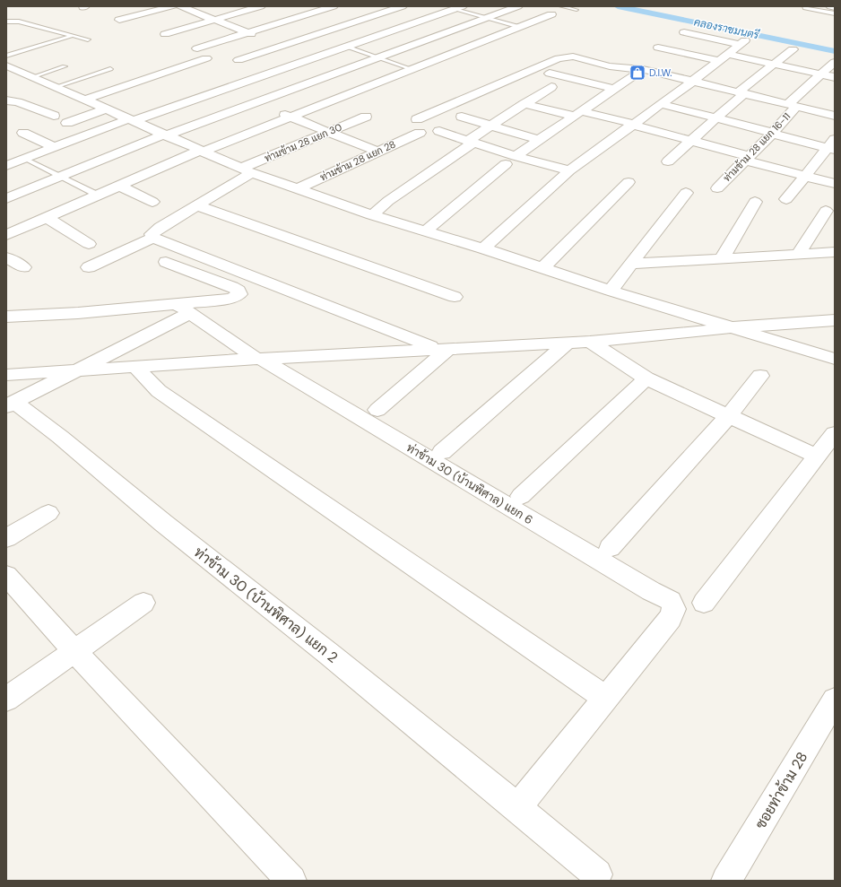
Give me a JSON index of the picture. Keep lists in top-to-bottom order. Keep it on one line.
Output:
{"streets":{"street":["ท่ามข้าม 28 แยก 30","ท่ามข้าม 28 แยก 16-11","ท่ามข้าม 28 แยก 28","ท่าข้าม 30 (บ้านพิศาล) แยก 6","ท่าข้าม 30 (บ้านพิศาล) แยก 2","ซอยท่าข้าม 28"]},"water":["คลองราชมนตรี"],"places":{"shop":["D.I.W."]}}
